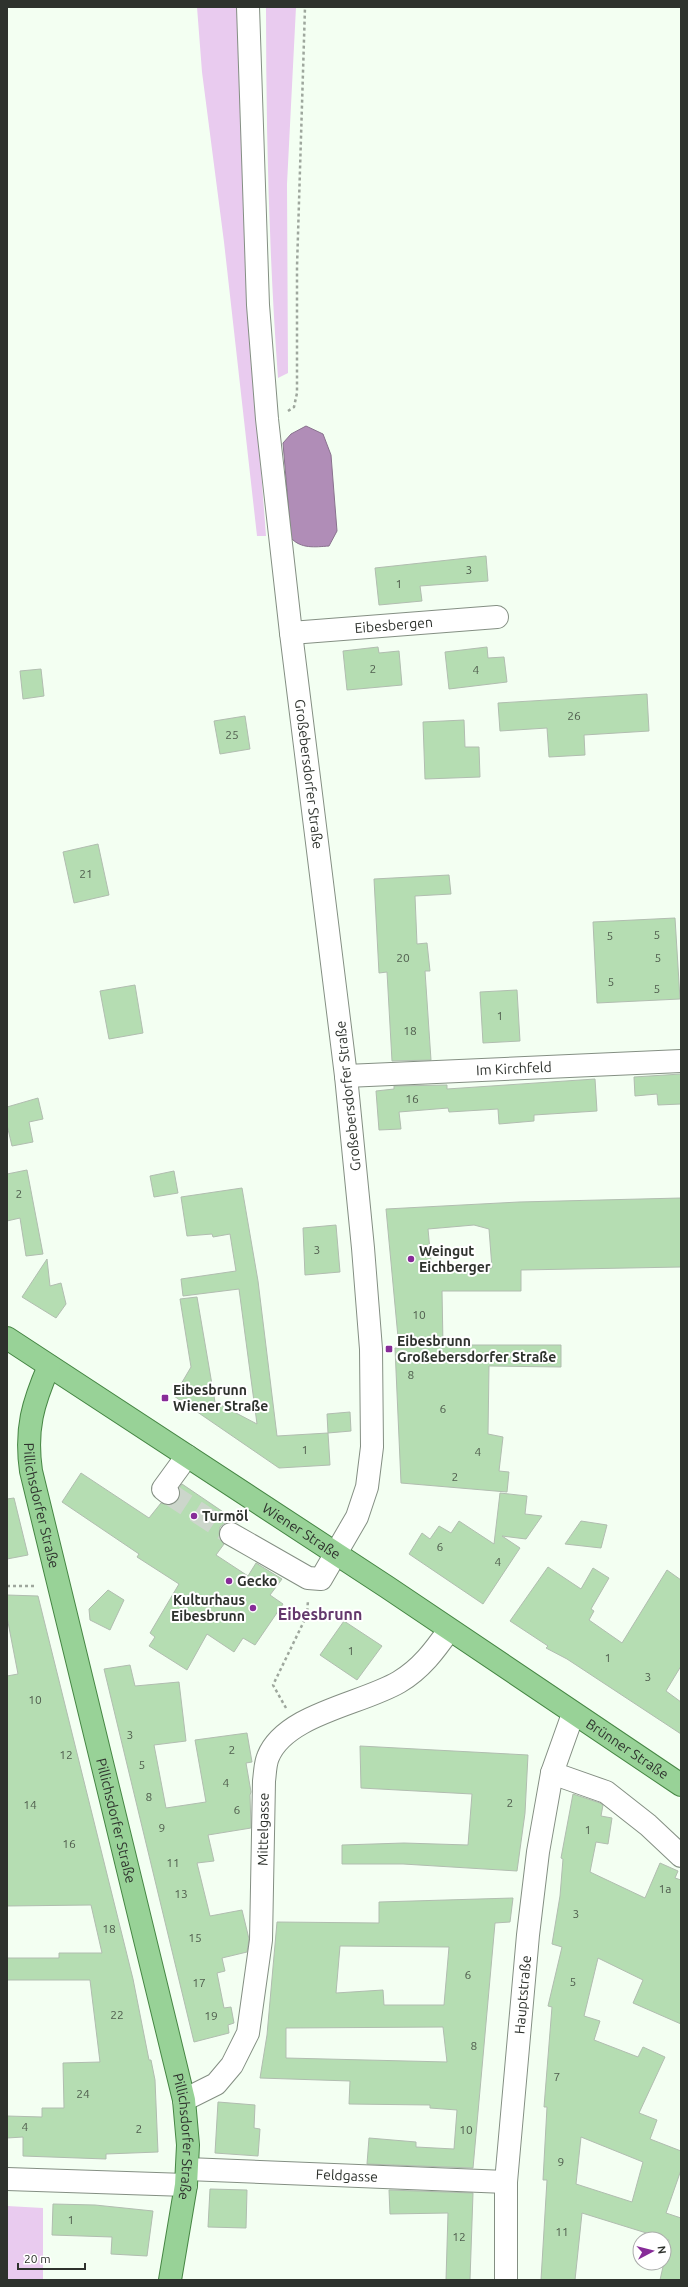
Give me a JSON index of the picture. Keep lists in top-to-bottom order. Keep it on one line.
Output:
{"streets":{"main road":["Pillichsdorfer Straße","Wiener Straße","Brünner Straße"],"street":["Eibesbergen","Großebersdorfer Straße","Im Kirchfeld","Mittelgasse","Hauptstraße","Feldgasse"]},"crossings":[["Eibesbergen","Großebersdorfer Straße"],["Großebersdorfer Straße","Im Kirchfeld"],["Großebersdorfer Straße","Wiener Straße"],["Pillichsdorfer Straße","Wiener Straße"],["Pillichsdorfer Straße","Mittelgasse"],["Pillichsdorfer Straße","Feldgasse"],["Wiener Straße","Brünner Straße"],["Wiener Straße","Mittelgasse"],["Wiener Straße","Hauptstraße"],["Brünner Straße","Hauptstraße"],["Hauptstraße","Feldgasse"]],"districts":["Eibesbrunn"],"places":{"other":["Weingut Eichberger","Turmöl","Gecko","Kulturhaus Eibesbrunn"],"transit":["Eibesbrunn Großebersdorfer Straße","Eibesbrunn Wiener Straße"]},"house_numbers":["3","1","2","4","26","25","21","5","5","20","5","5","5","1","18","16","2","3","10","8","6","1","4","2","6","4","1","1","3","10","3","2","12","5","4","8","2","14","6","9","1","16","11","1a","13","3","18","15","6","5","17","22","19","8","7","24","4","2","10","9","1","11","12"],"scale_bar":"20 m","north":"right"}
